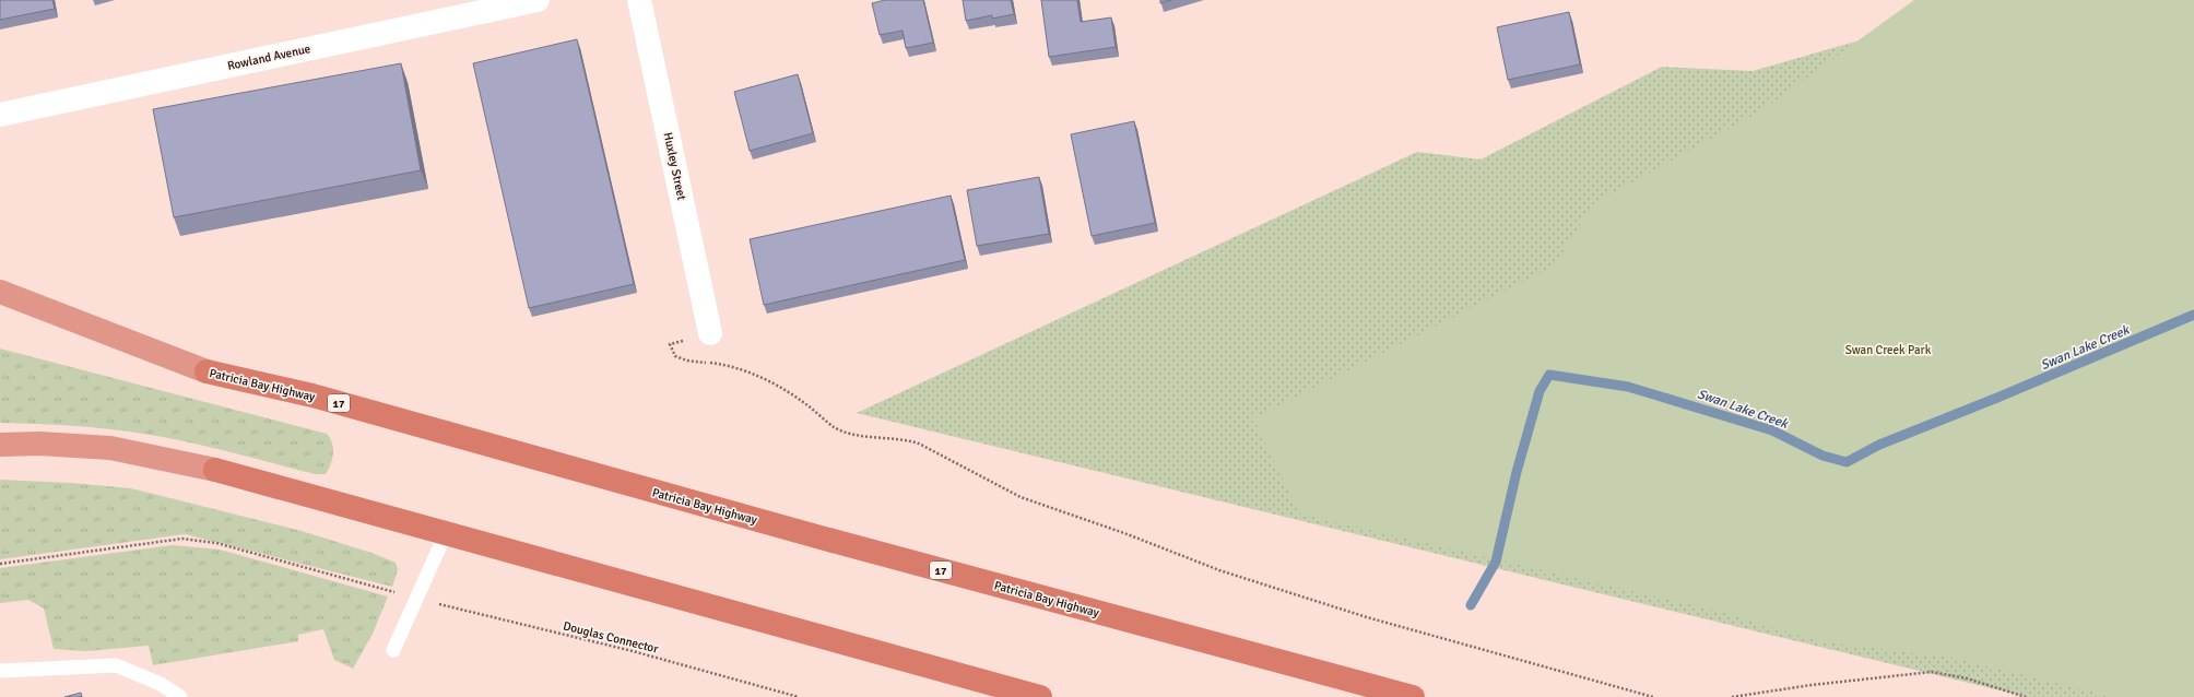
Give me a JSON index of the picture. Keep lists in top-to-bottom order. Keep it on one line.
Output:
{"streets":{"highway":["Patricia Bay Highway","17"],"street":["Rowland Avenue","Huxley Street"],"path":["Douglas Connector"]},"water":["Swan Lake Creek"],"parks":["Swan Creek Park"]}
